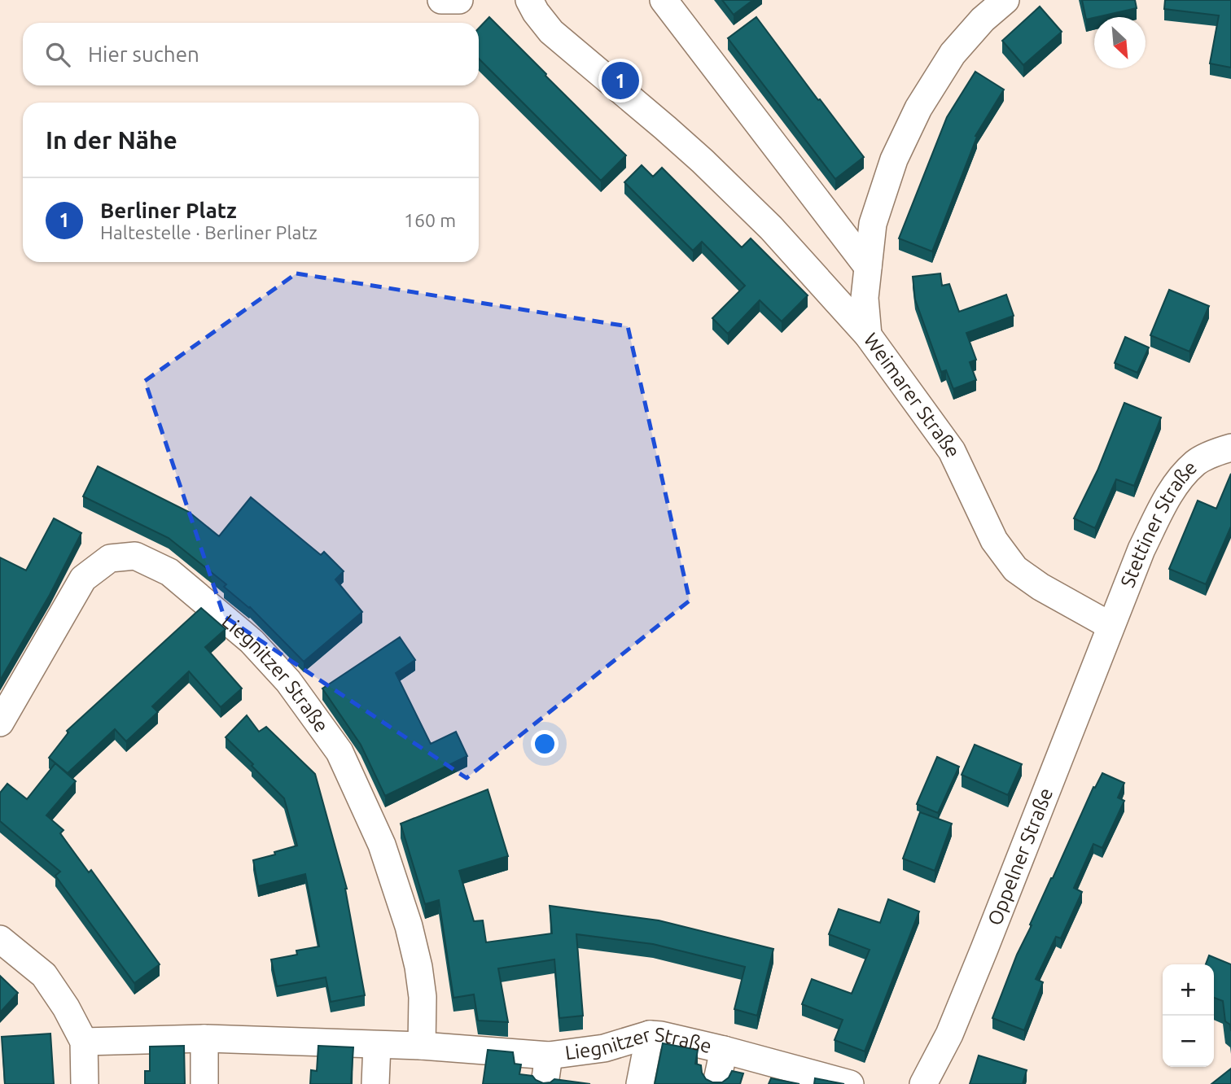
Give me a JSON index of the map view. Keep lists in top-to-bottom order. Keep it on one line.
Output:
{"streets":{"street":["Weimarer Straße","Stettiner Straße","Liegnitzer Straße","Oppelner Straße"]},"crossings":[["Weimarer Straße","Stettiner Straße"],["Weimarer Straße","Oppelner Straße"],["Stettiner Straße","Oppelner Straße"]],"north":"bottom right","page":{"search":"Hier suchen","pins":"1","heading":"In der Nähe","list":[{"mark":"1","name":"Berliner Platz","note":"Haltestelle · Berliner Platz","value":"160 m"}],"map_buttons":["+","−"]}}
